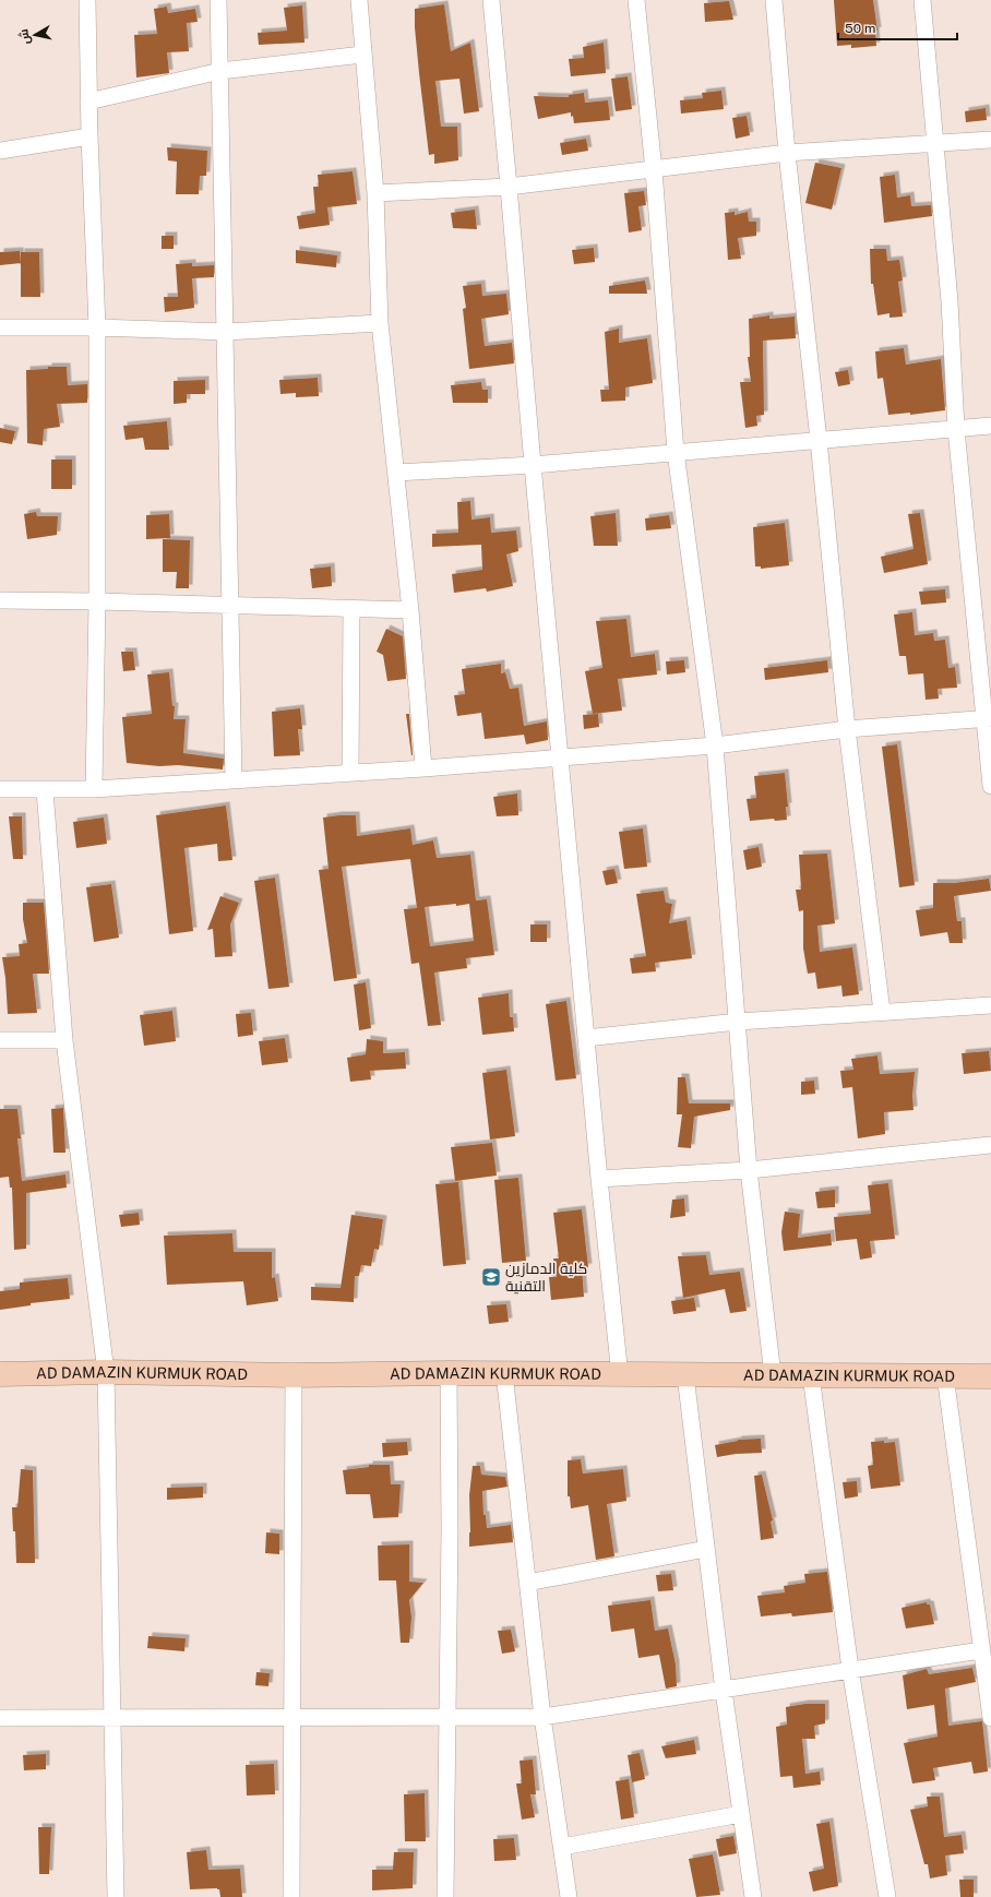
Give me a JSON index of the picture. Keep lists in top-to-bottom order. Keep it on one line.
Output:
{"streets":{"highway":["AD DAMAZIN KURMUK ROAD"]},"places":{"school or university":["كلية الدمازين التقنية"]},"scale_bar":"50 m","north":"left"}
